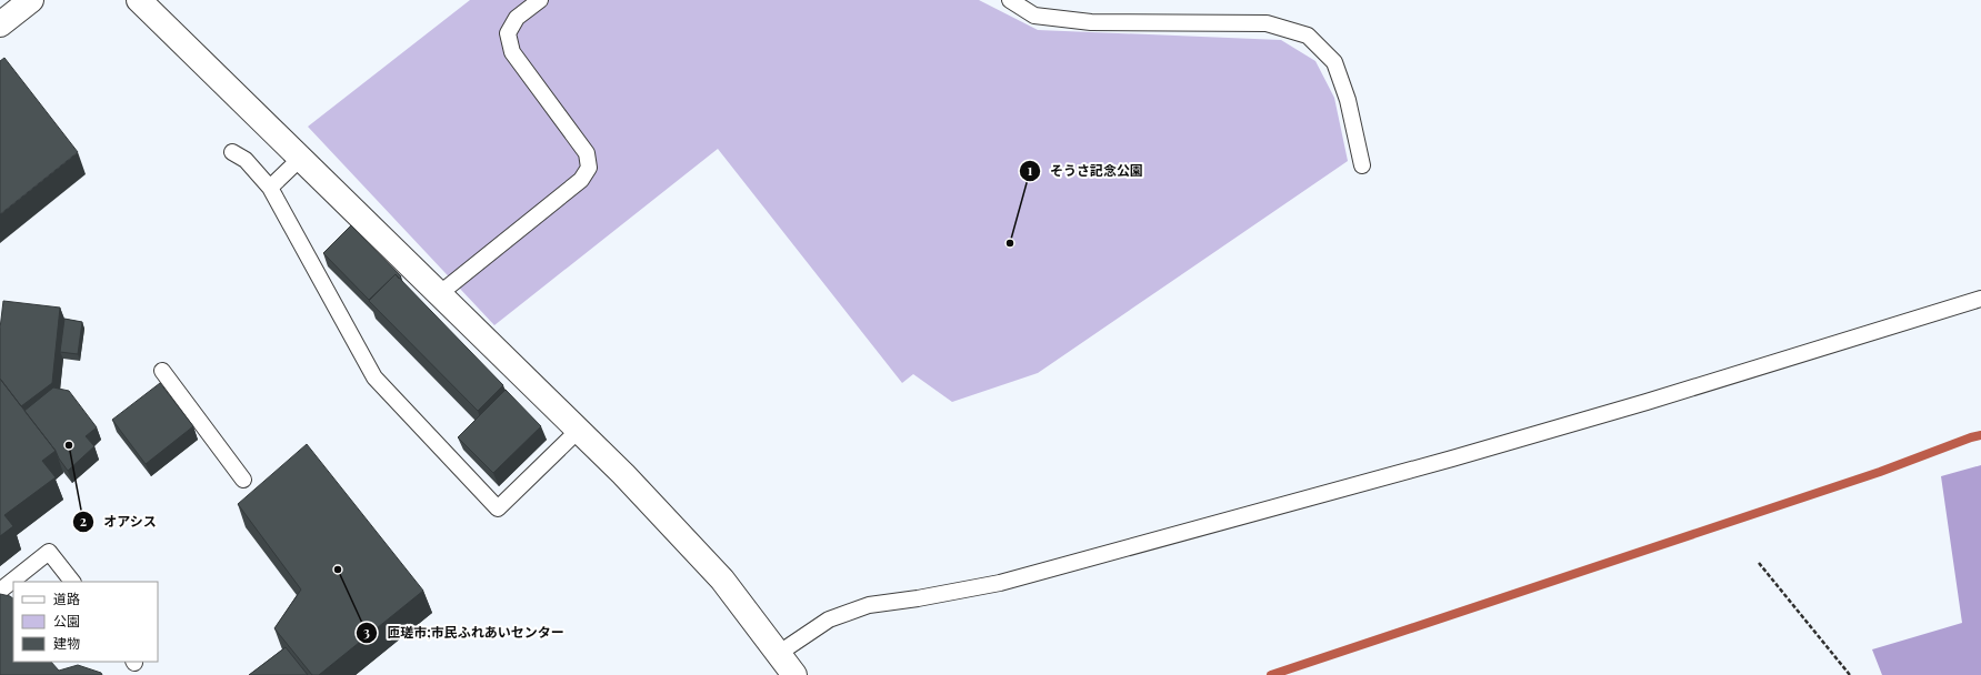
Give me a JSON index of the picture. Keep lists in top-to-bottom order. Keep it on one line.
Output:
{"places":["そうさ記念公園","オアシス","匝瑳市;市民ふれあいセンター"],"legend":["道路","公園","建物"]}
